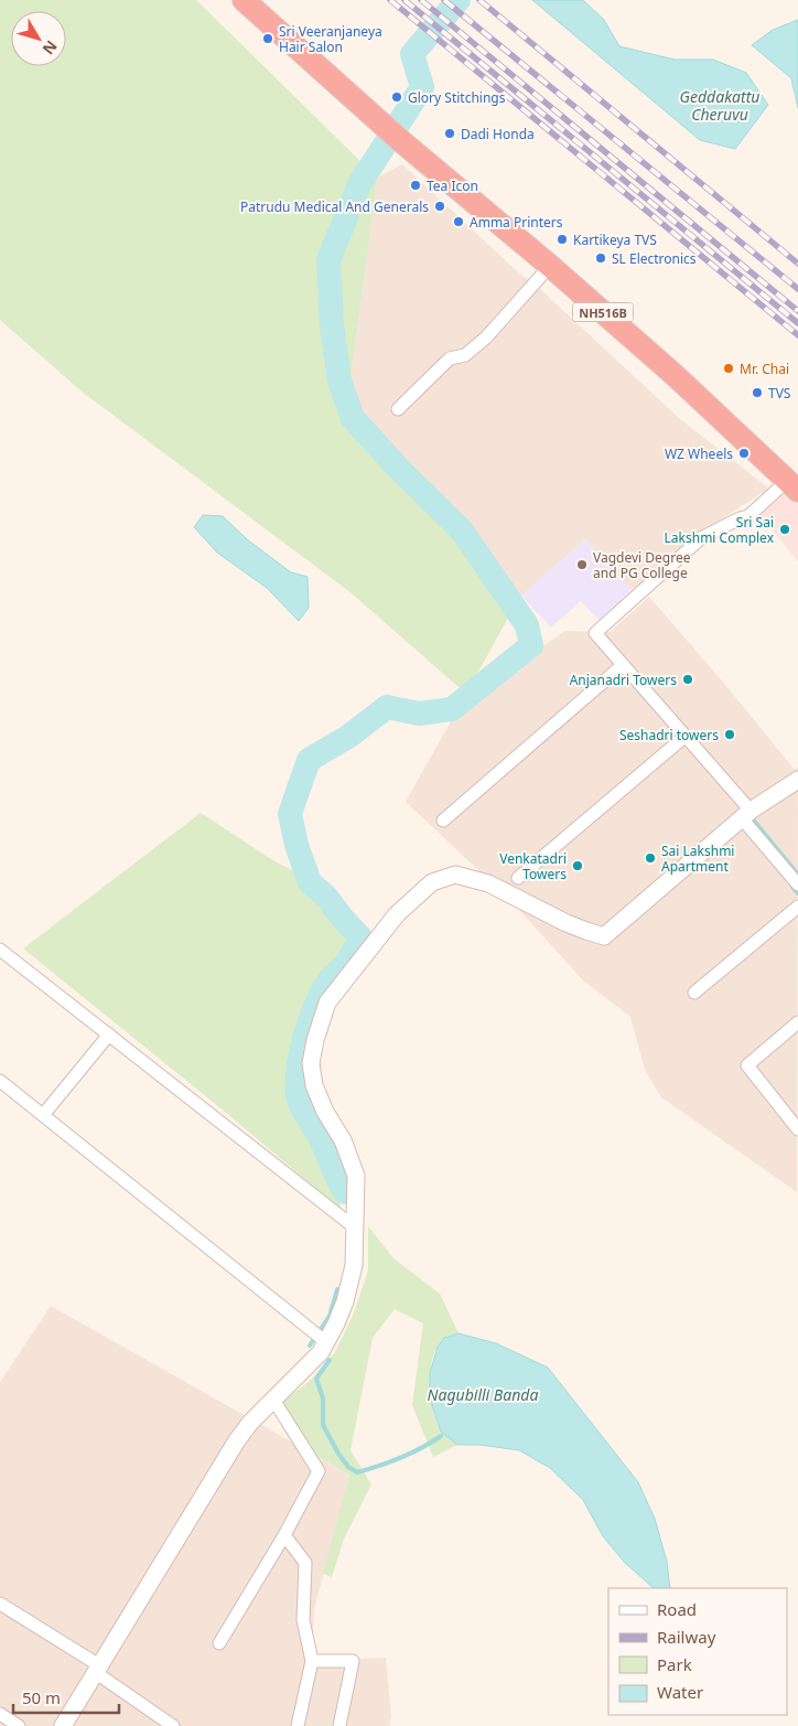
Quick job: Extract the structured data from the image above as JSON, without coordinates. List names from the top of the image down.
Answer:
{
  "streets": {
    "highway": ["NH516B"]
  },
  "water": ["Geddakattu Cheruvu", "Nagubilli Banda"],
  "places": [
    "Sri Veeranjaneya Hair Salon",
    "Glory Stitchings",
    "Dadi Honda",
    "Tea Icon",
    "Patrudu Medical And Generals",
    "Amma Printers",
    "Kartikeya TVS",
    "SL Electronics",
    "Mr. Chai",
    "TVS",
    "WZ Wheels",
    "Sri Sai Lakshmi Complex",
    "Vagdevi Degree and PG College",
    "Anjanadri Towers",
    "Seshadri towers",
    "Sai Lakshmi Apartment",
    "Venkatadri Towers"
  ],
  "legend": [
    "Road",
    "Railway",
    "Park",
    "Water"
  ],
  "scale_bar": "50 m",
  "north": "bottom right"
}
